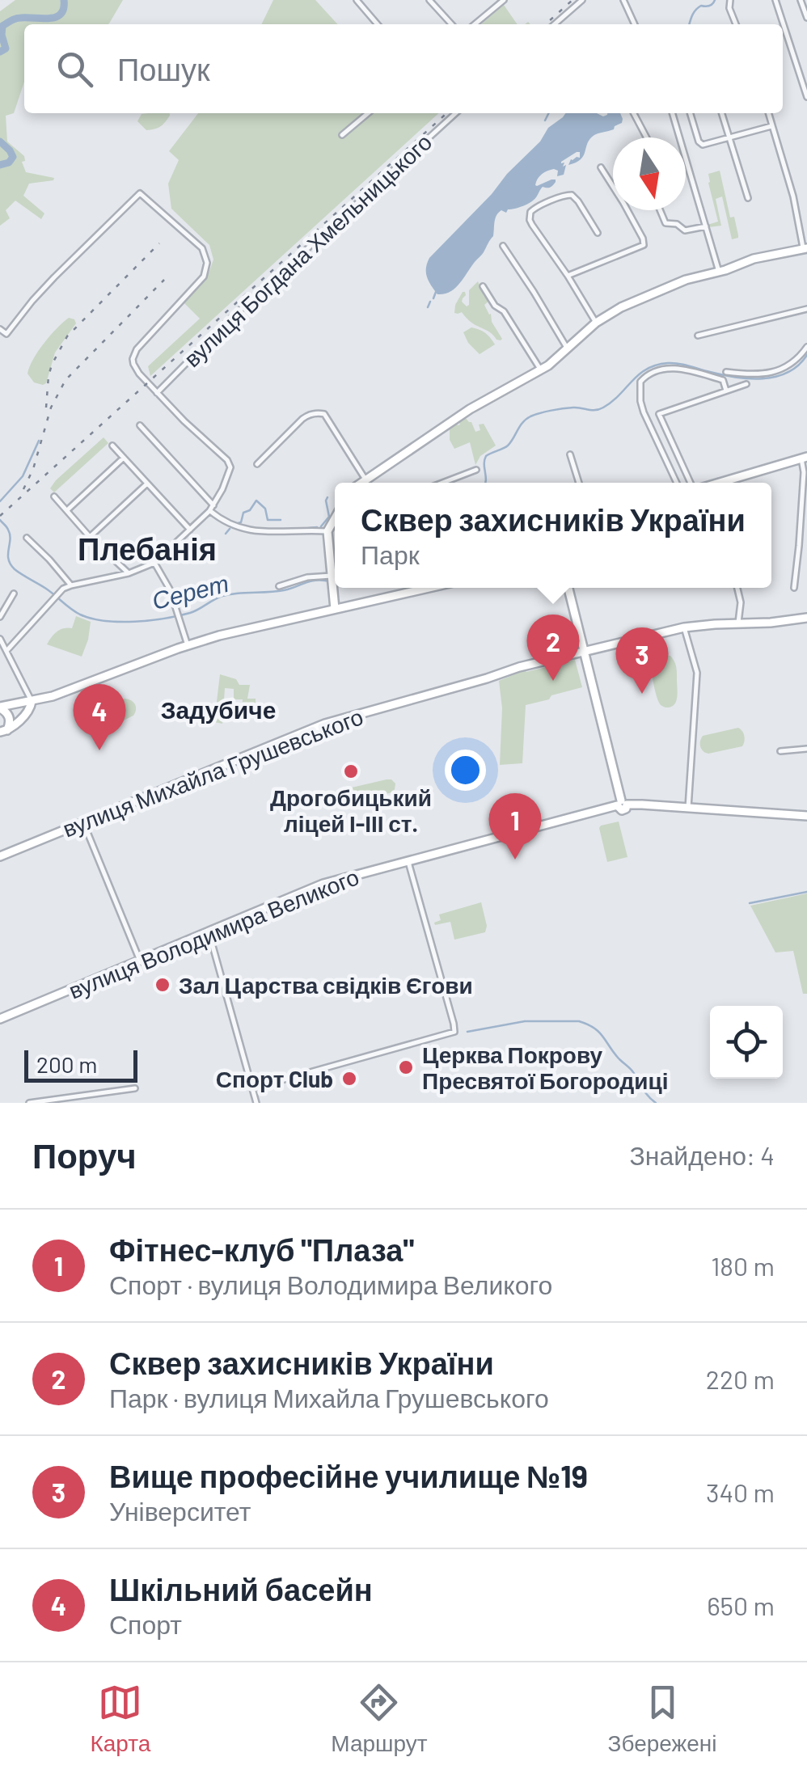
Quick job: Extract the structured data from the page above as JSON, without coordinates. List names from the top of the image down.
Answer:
{
  "streets": {
    "street": ["вулиця Богдана Хмельницького", "вулиця Михайла Грушевського", "вулиця Володимира Великого"]
  },
  "districts": ["Плебанія", "Задубиче"],
  "water": ["Серет"],
  "places": [
    "Дрогобицький ліцей І-ІІІ ст.",
    "Зал Царства свідків Єгови",
    "Церква Покрову Пресвятої Богородиці",
    "Спорт Club"
  ],
  "scale_bar": "200 m",
  "north": "bottom",
  "page": {
    "search": "Пошук",
    "popup": ["Сквер захисників України", "Парк"],
    "pins": [
      "2",
      "3",
      "4",
      "1"
    ],
    "scale": "200 m",
    "heading": ["Поруч", "Знайдено: 4"],
    "list": [
      {
        "mark": "1",
        "name": "Фітнес-клуб \"Плаза\"",
        "note": "Спорт · вулиця Володимира Великого",
        "value": "180 m"
      },
      {
        "mark": "2",
        "name": "Сквер захисників України",
        "note": "Парк · вулиця Михайла Грушевського",
        "value": "220 m"
      },
      {
        "mark": "3",
        "name": "Вище професійне училище №19",
        "note": "Університет",
        "value": "340 m"
      },
      {
        "mark": "4",
        "name": "Шкільний басейн",
        "note": "Спорт",
        "value": "650 m"
      }
    ],
    "nav": ["Карта", "Маршрут", "Збережені"]
  }
}
